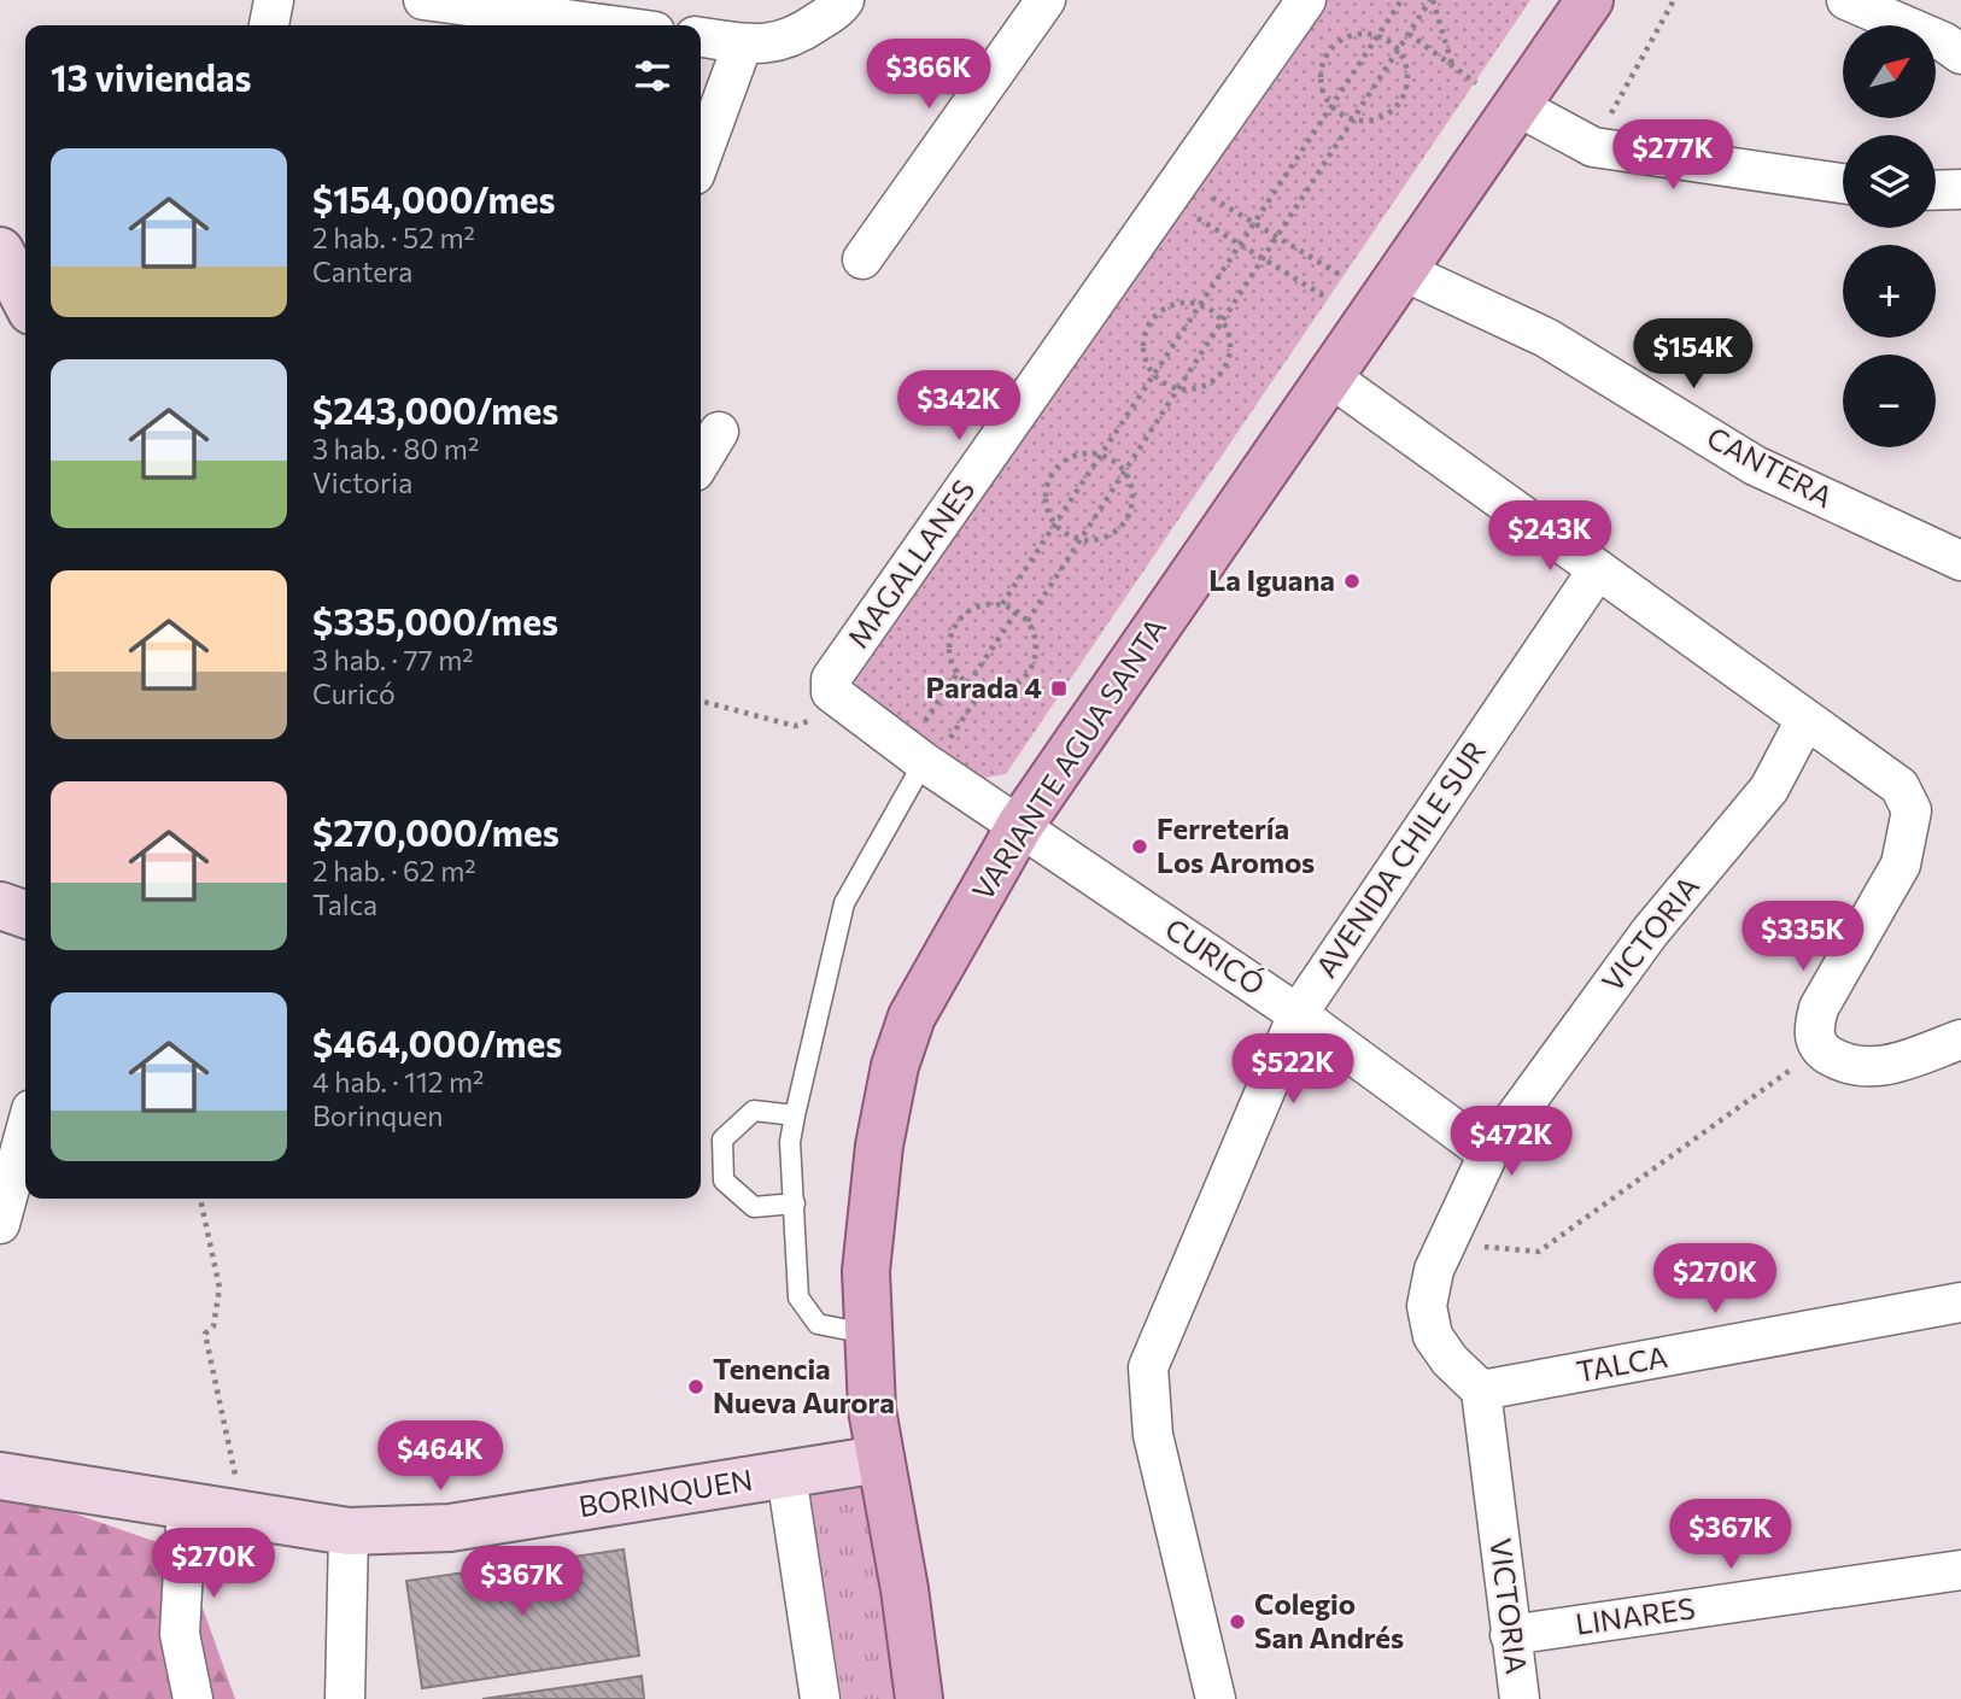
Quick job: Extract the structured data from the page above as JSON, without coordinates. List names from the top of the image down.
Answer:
{
  "streets": {
    "main road": ["VARIANTE AGUA SANTA"],
    "street": [
      "CANTERA",
      "MAGALLANES",
      "AVENIDA CHILE SUR",
      "VICTORIA",
      "CURICÓ",
      "TALCA",
      "BORINQUEN",
      "LINARES"
    ]
  },
  "crossings": [
    ["CANTERA", "VARIANTE AGUA SANTA"],
    ["VARIANTE AGUA SANTA", "CURICÓ"],
    ["VARIANTE AGUA SANTA", "BORINQUEN"],
    ["AVENIDA CHILE SUR", "CURICÓ"],
    ["VICTORIA", "CURICÓ"],
    ["VICTORIA", "TALCA"],
    ["VICTORIA", "LINARES"]
  ],
  "places": {
    "other": [
      "La Iguana",
      "Ferretería Los Aromos",
      "Tenencia Nueva Aurora",
      "Colegio San Andrés"
    ],
    "transit": ["Parada 4"]
  },
  "north": "top right",
  "page": {
    "map_buttons": ["+", "−"],
    "heading": "13 viviendas",
    "price": [
      "$366K",
      "$277K",
      "$154K",
      "$342K",
      "$243K",
      "$335K",
      "$522K",
      "$472K",
      "$270K",
      "$464K",
      "$367K",
      "$270K",
      "$367K"
    ],
    "list": [
      {
        "name": "$154,000/mes",
        "note": "2 hab. · 52 m² · Cantera"
      },
      {
        "name": "$243,000/mes",
        "note": "3 hab. · 80 m² · Victoria"
      },
      {
        "name": "$335,000/mes",
        "note": "3 hab. · 77 m² · Curicó"
      },
      {
        "name": "$270,000/mes",
        "note": "2 hab. · 62 m² · Talca"
      },
      {
        "name": "$464,000/mes",
        "note": "4 hab. · 112 m² · Borinquen"
      }
    ]
  }
}
